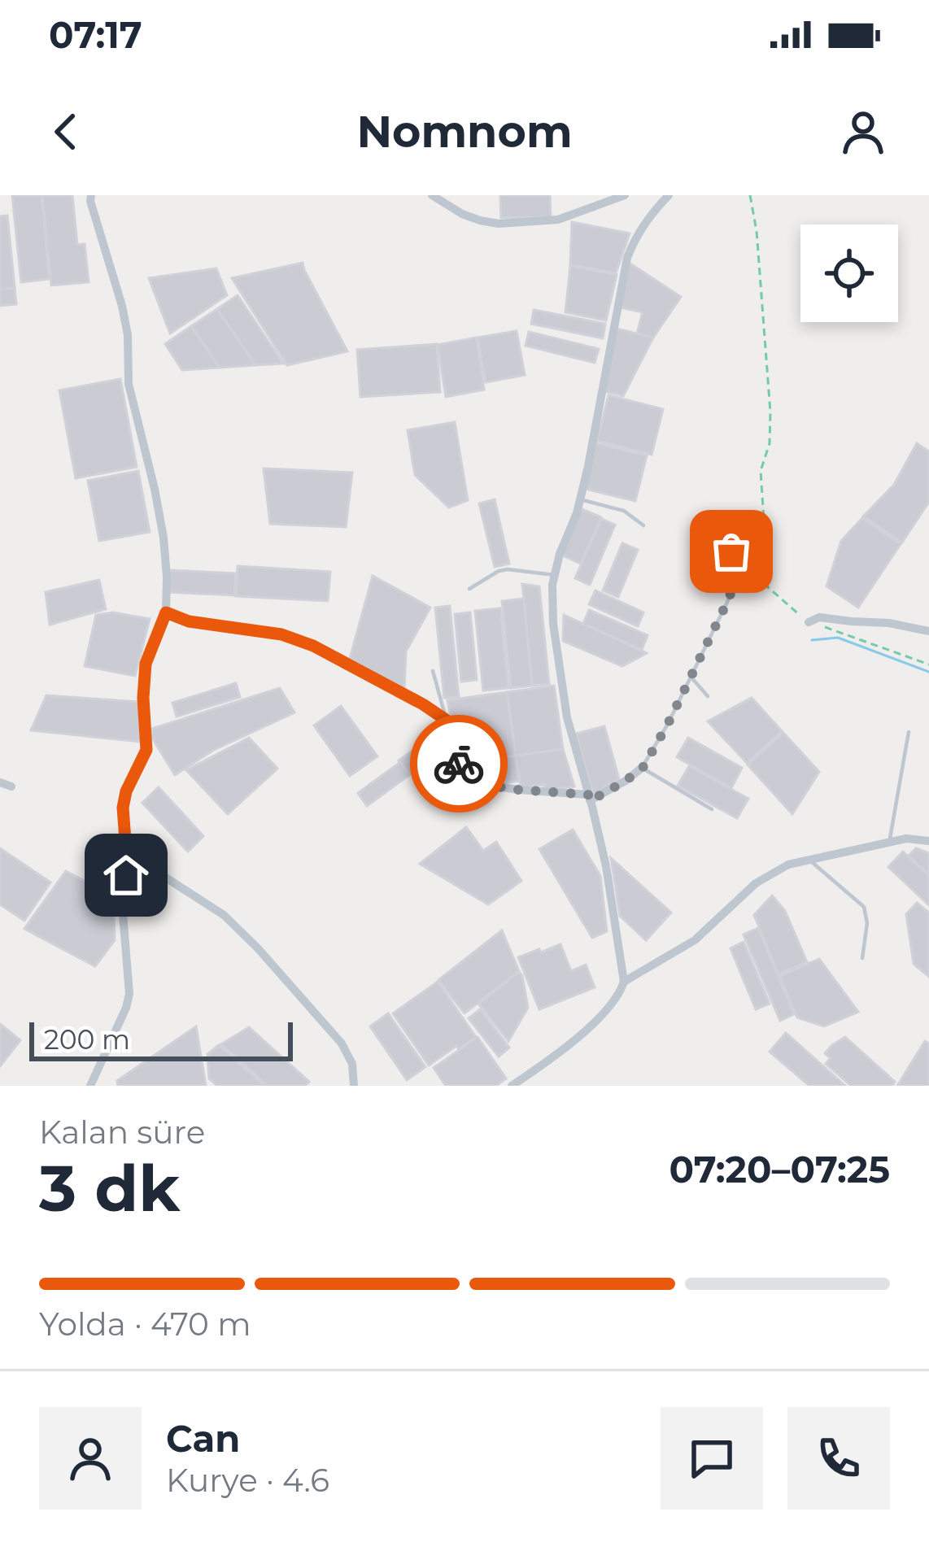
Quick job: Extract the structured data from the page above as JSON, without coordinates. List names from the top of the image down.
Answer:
{
  "scale_bar": "200 m",
  "page": {
    "status": "07:17",
    "header": "Nomnom",
    "scale": "200 m",
    "heading": ["3 dk", "Kalan süre", "07:20–07:25"],
    "panel": ["Can", "Kurye · 4.6"],
    "bar": "Yolda · 470 m"
  }
}
